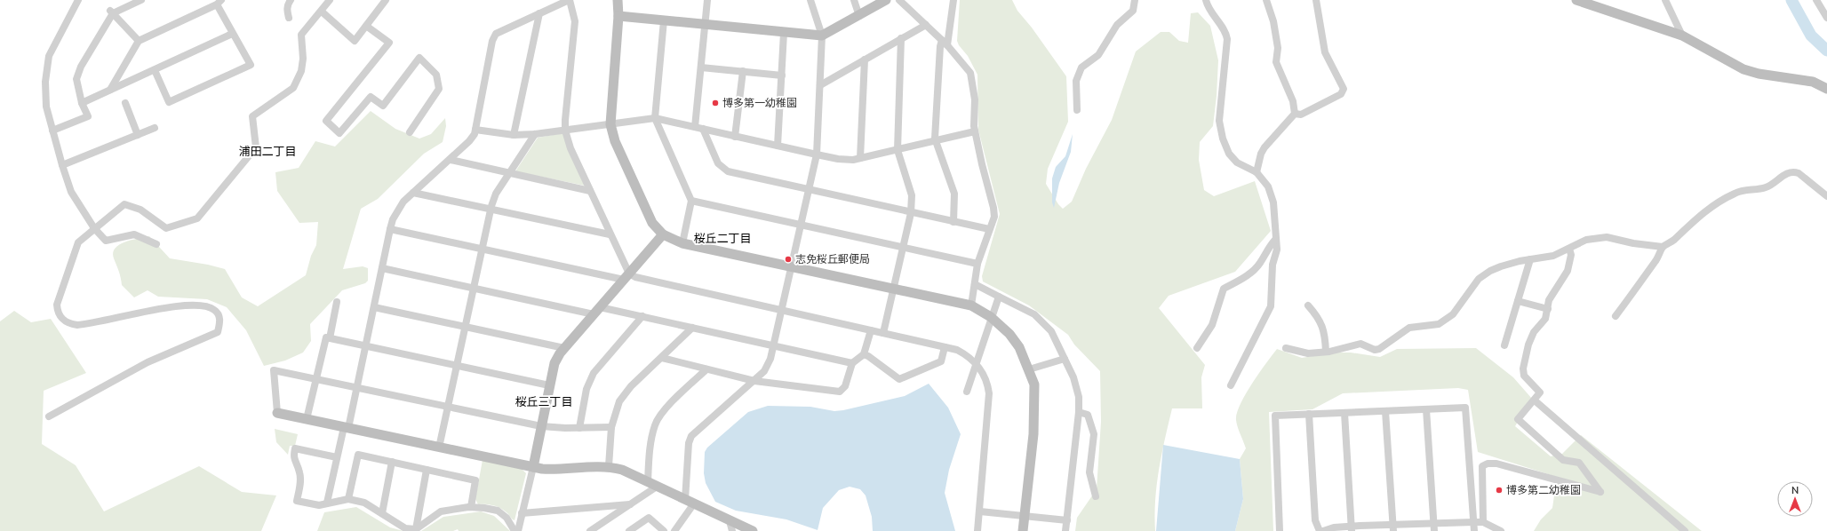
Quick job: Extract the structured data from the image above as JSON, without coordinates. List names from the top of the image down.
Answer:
{
  "districts": ["浦田二丁目", "桜丘二丁目", "桜丘三丁目"],
  "places": ["博多第一幼稚園", "志免桜丘郵便局", "博多第二幼稚園"],
  "north": "top"
}
